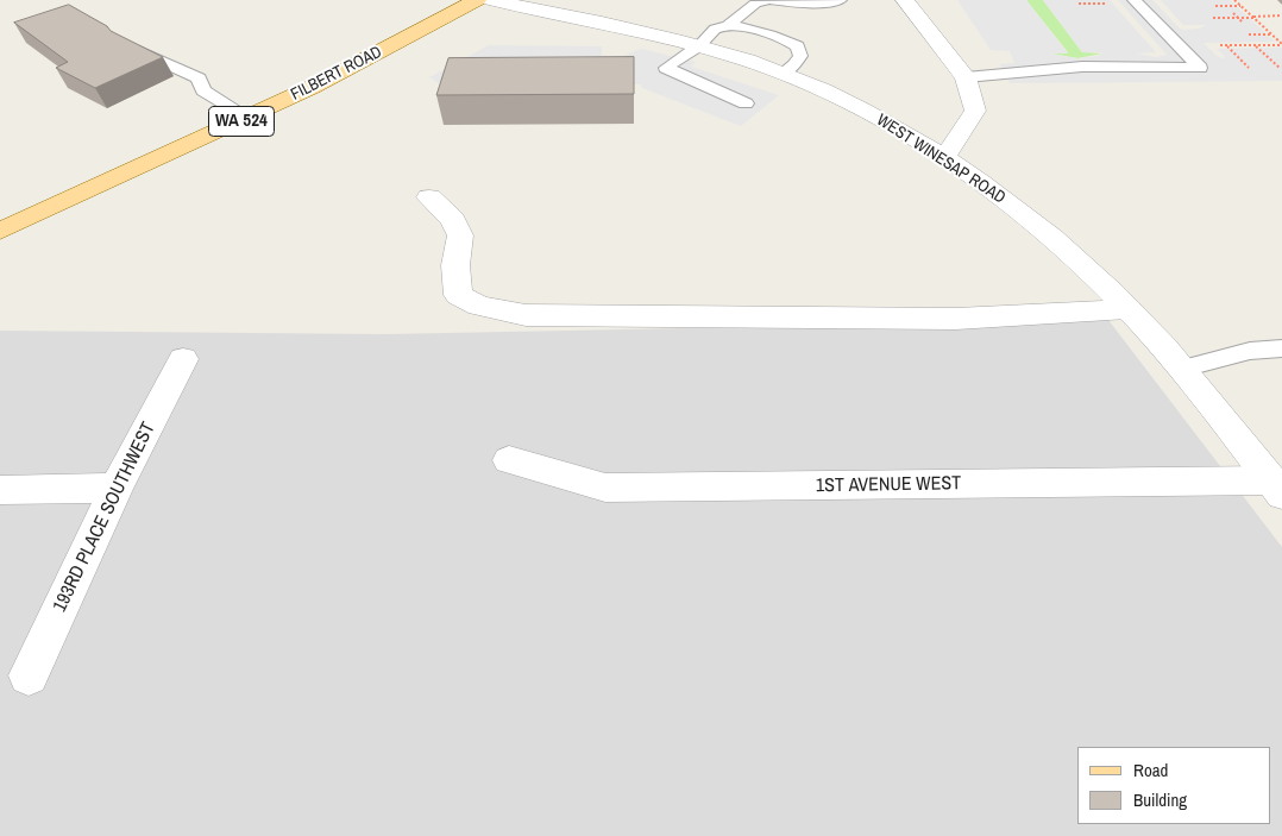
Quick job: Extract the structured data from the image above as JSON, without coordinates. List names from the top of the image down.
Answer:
{
  "streets": {
    "main road": ["FILBERT ROAD", "WA 524"],
    "street": ["WEST WINESAP ROAD", "1ST AVENUE WEST", "193RD PLACE SOUTHWEST"]
  },
  "crossings": [
    ["WEST WINESAP ROAD", "1ST AVENUE WEST"]
  ],
  "legend": ["Road", "Building"]
}
